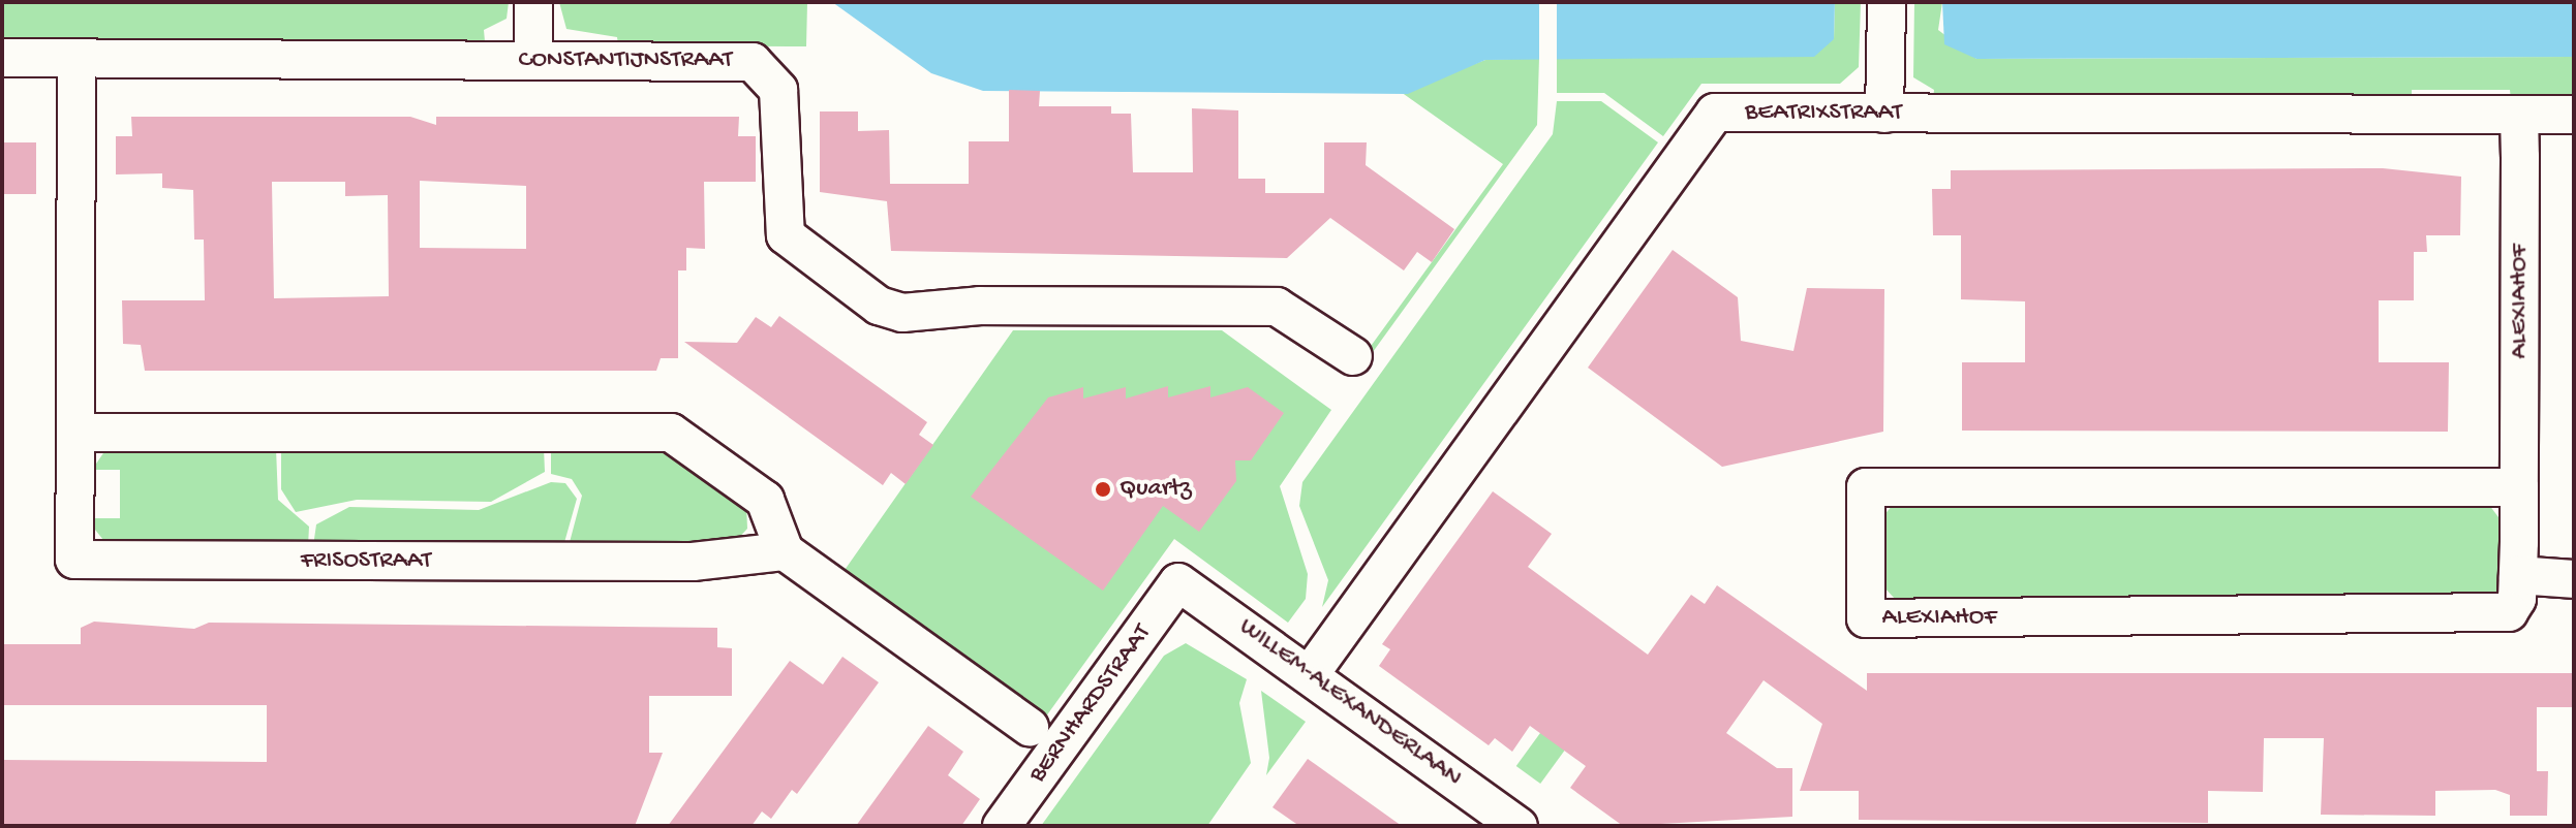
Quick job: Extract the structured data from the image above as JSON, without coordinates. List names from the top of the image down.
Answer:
{
  "streets": {
    "street": [
      "CONSTANTIJNSTRAAT",
      "BEATRIXSTRAAT",
      "ALEXIAHOF",
      "FRISOSTRAAT",
      "WILLEM-ALEXANDERLAAN",
      "BERNHARDSTRAAT"
    ]
  },
  "crossings": [
    ["CONSTANTIJNSTRAAT", "FRISOSTRAAT"],
    ["BEATRIXSTRAAT", "ALEXIAHOF"],
    ["BEATRIXSTRAAT", "WILLEM-ALEXANDERLAAN"],
    ["WILLEM-ALEXANDERLAAN", "BERNHARDSTRAAT"]
  ],
  "places": ["Quartz"]
}
